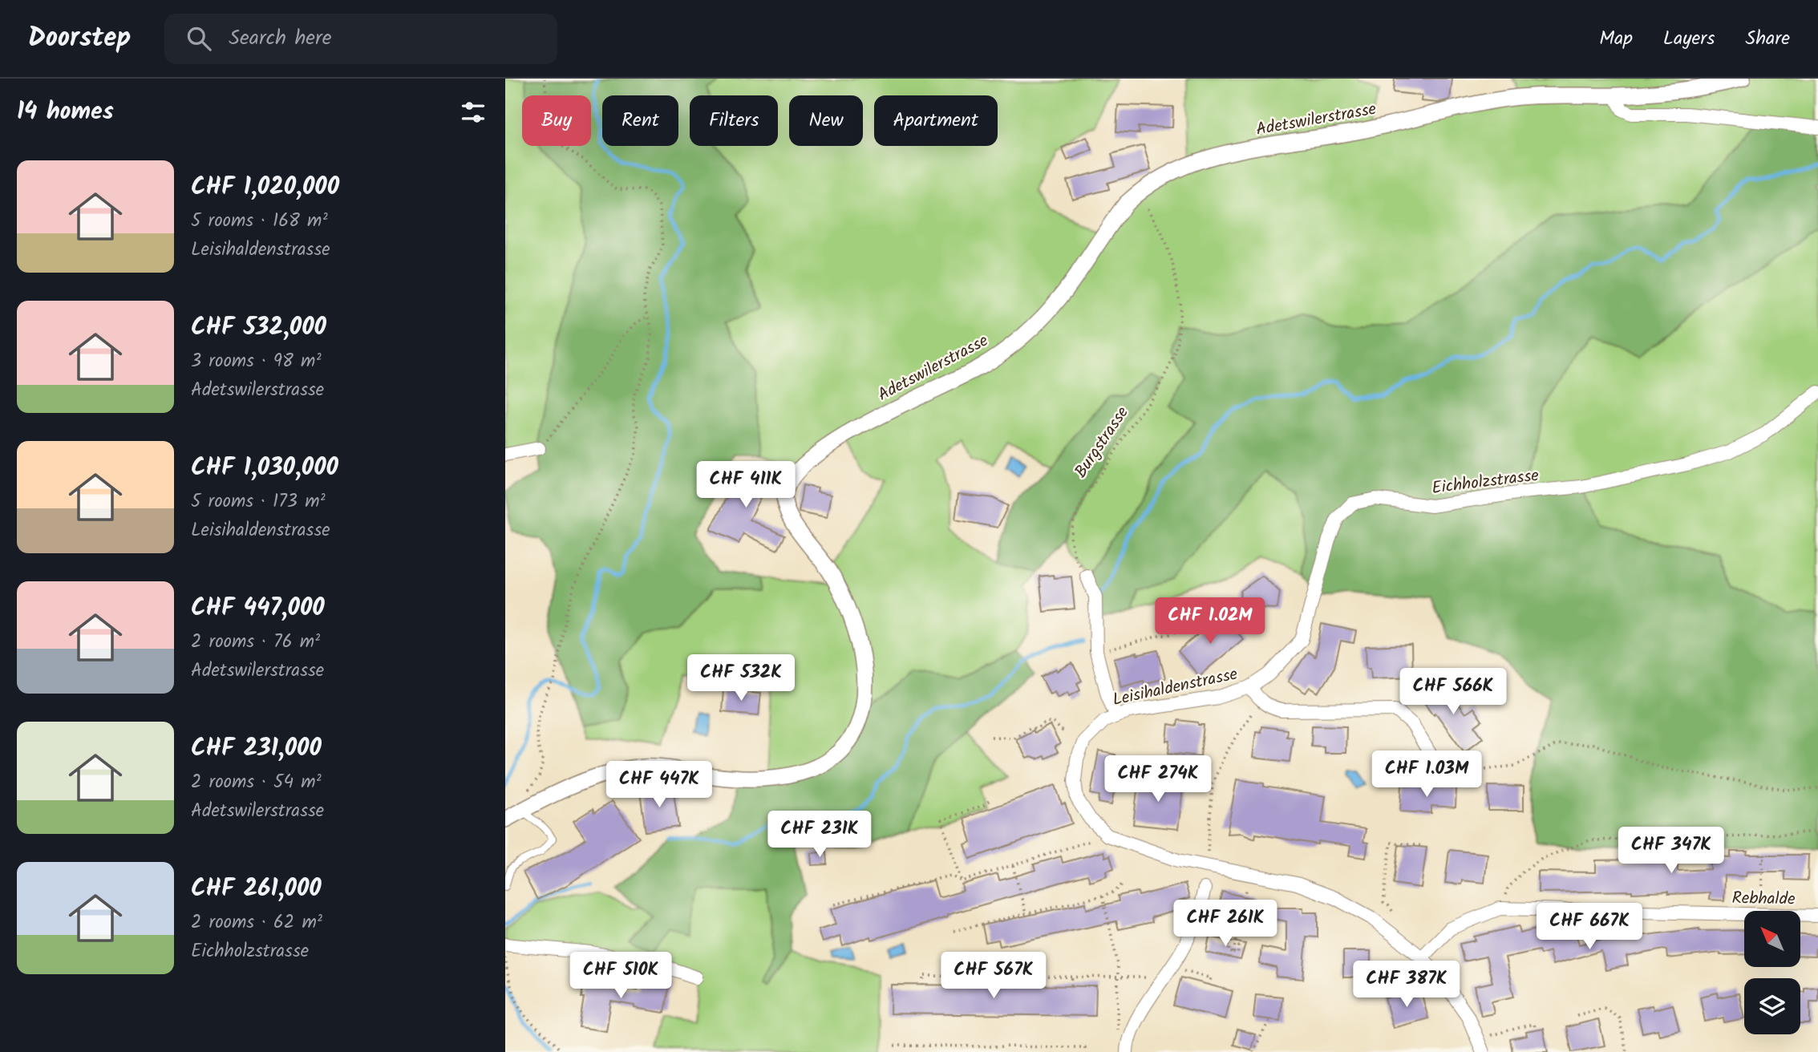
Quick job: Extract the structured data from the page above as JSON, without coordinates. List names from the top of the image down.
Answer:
{
  "streets": {
    "street": [
      "Adetswilerstrasse",
      "Eichholzstrasse",
      "Leisihaldenstrasse",
      "Rebhalde"
    ],
    "path": ["Burgstrasse"]
  },
  "crossings": [
    ["Adetswilerstrasse", "Burgstrasse"],
    ["Eichholzstrasse", "Leisihaldenstrasse"],
    ["Leisihaldenstrasse", "Rebhalde"]
  ],
  "north": "top left",
  "page": {
    "header": "Doorstep",
    "search": "Search here",
    "nav": ["Map", "Layers", "Share"],
    "heading": "14 homes",
    "chip": [
      "Buy",
      "Rent",
      "Filters",
      "New",
      "Apartment"
    ],
    "list": [
      {
        "name": "CHF 1,020,000",
        "note": "5 rooms · 168 m² · Leisihaldenstrasse"
      },
      {
        "name": "CHF 532,000",
        "note": "3 rooms · 98 m² · Adetswilerstrasse"
      },
      {
        "name": "CHF 1,030,000",
        "note": "5 rooms · 173 m² · Leisihaldenstrasse"
      },
      {
        "name": "CHF 447,000",
        "note": "2 rooms · 76 m² · Adetswilerstrasse"
      },
      {
        "name": "CHF 231,000",
        "note": "2 rooms · 54 m² · Adetswilerstrasse"
      },
      {
        "name": "CHF 261,000",
        "note": "2 rooms · 62 m² · Eichholzstrasse"
      }
    ],
    "price": [
      "CHF 411K",
      "CHF 1.02M",
      "CHF 532K",
      "CHF 566K",
      "CHF 1.03M",
      "CHF 274K",
      "CHF 447K",
      "CHF 231K",
      "CHF 347K",
      "CHF 261K",
      "CHF 667K",
      "CHF 510K",
      "CHF 567K",
      "CHF 387K"
    ]
  }
}
